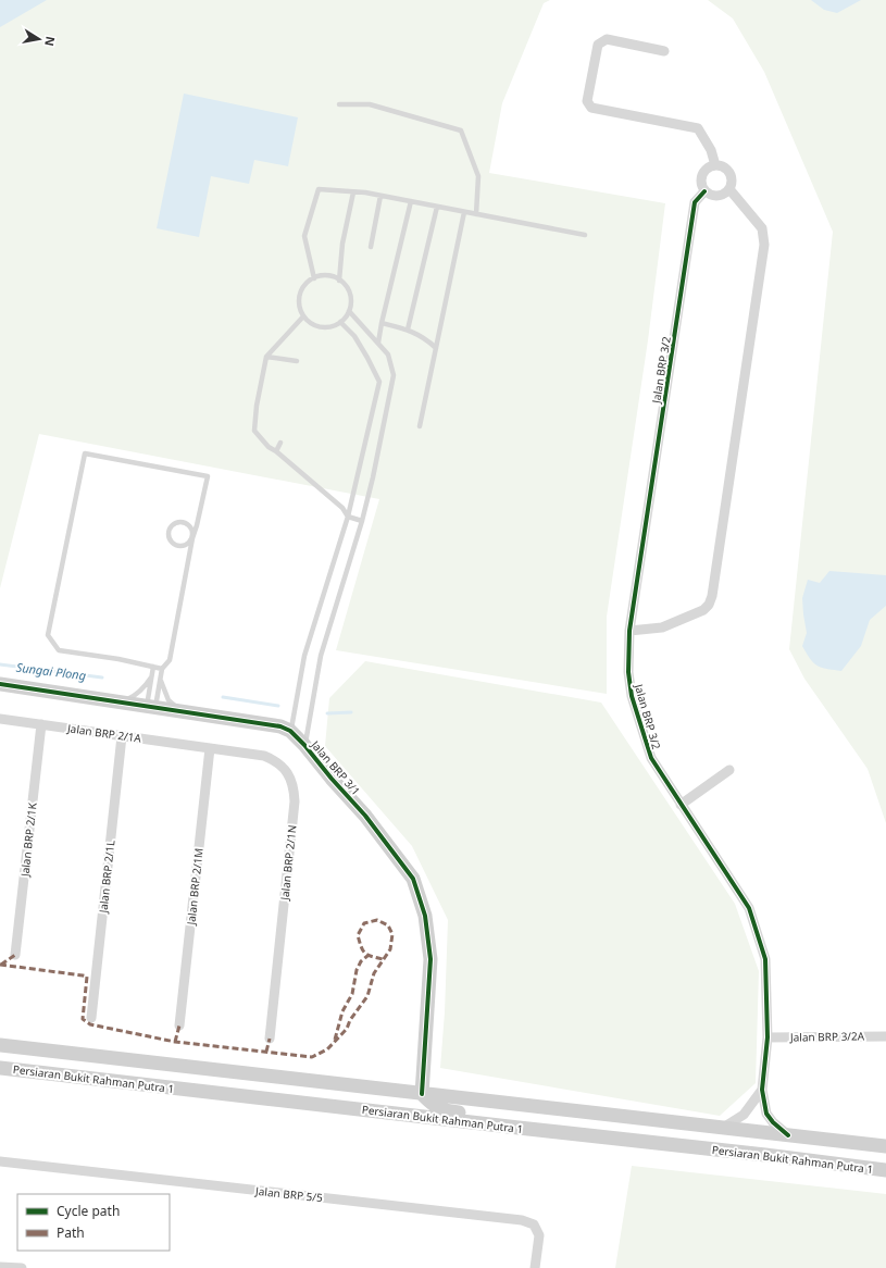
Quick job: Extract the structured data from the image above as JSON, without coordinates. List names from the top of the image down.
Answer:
{
  "streets": {
    "main road": ["Jalan BRP 3/1", "Persiaran Bukit Rahman Putra 1"],
    "street": [
      "Jalan BRP 3/2",
      "Jalan BRP 2/1A",
      "Jalan BRP 2/1K",
      "Jalan BRP 2/1N",
      "Jalan BRP 2/1L",
      "Jalan BRP 2/1M",
      "Jalan BRP 3/2A",
      "Jalan BRP 5/5"
    ]
  },
  "crossings": [
    ["Jalan BRP 3/2", "Jalan BRP 3/2A"],
    ["Jalan BRP 3/2", "Persiaran Bukit Rahman Putra 1"],
    ["Jalan BRP 2/1A", "Jalan BRP 2/1K"],
    ["Jalan BRP 2/1A", "Jalan BRP 2/1N"],
    ["Jalan BRP 2/1A", "Jalan BRP 2/1L"],
    ["Jalan BRP 2/1A", "Jalan BRP 2/1M"],
    ["Jalan BRP 3/1", "Persiaran Bukit Rahman Putra 1"],
    ["Jalan BRP 2/1N", "Jalan BRP 2/1M"]
  ],
  "water": ["Sungai Plong"],
  "legend": ["Cycle path", "Path"],
  "north": "right"
}
